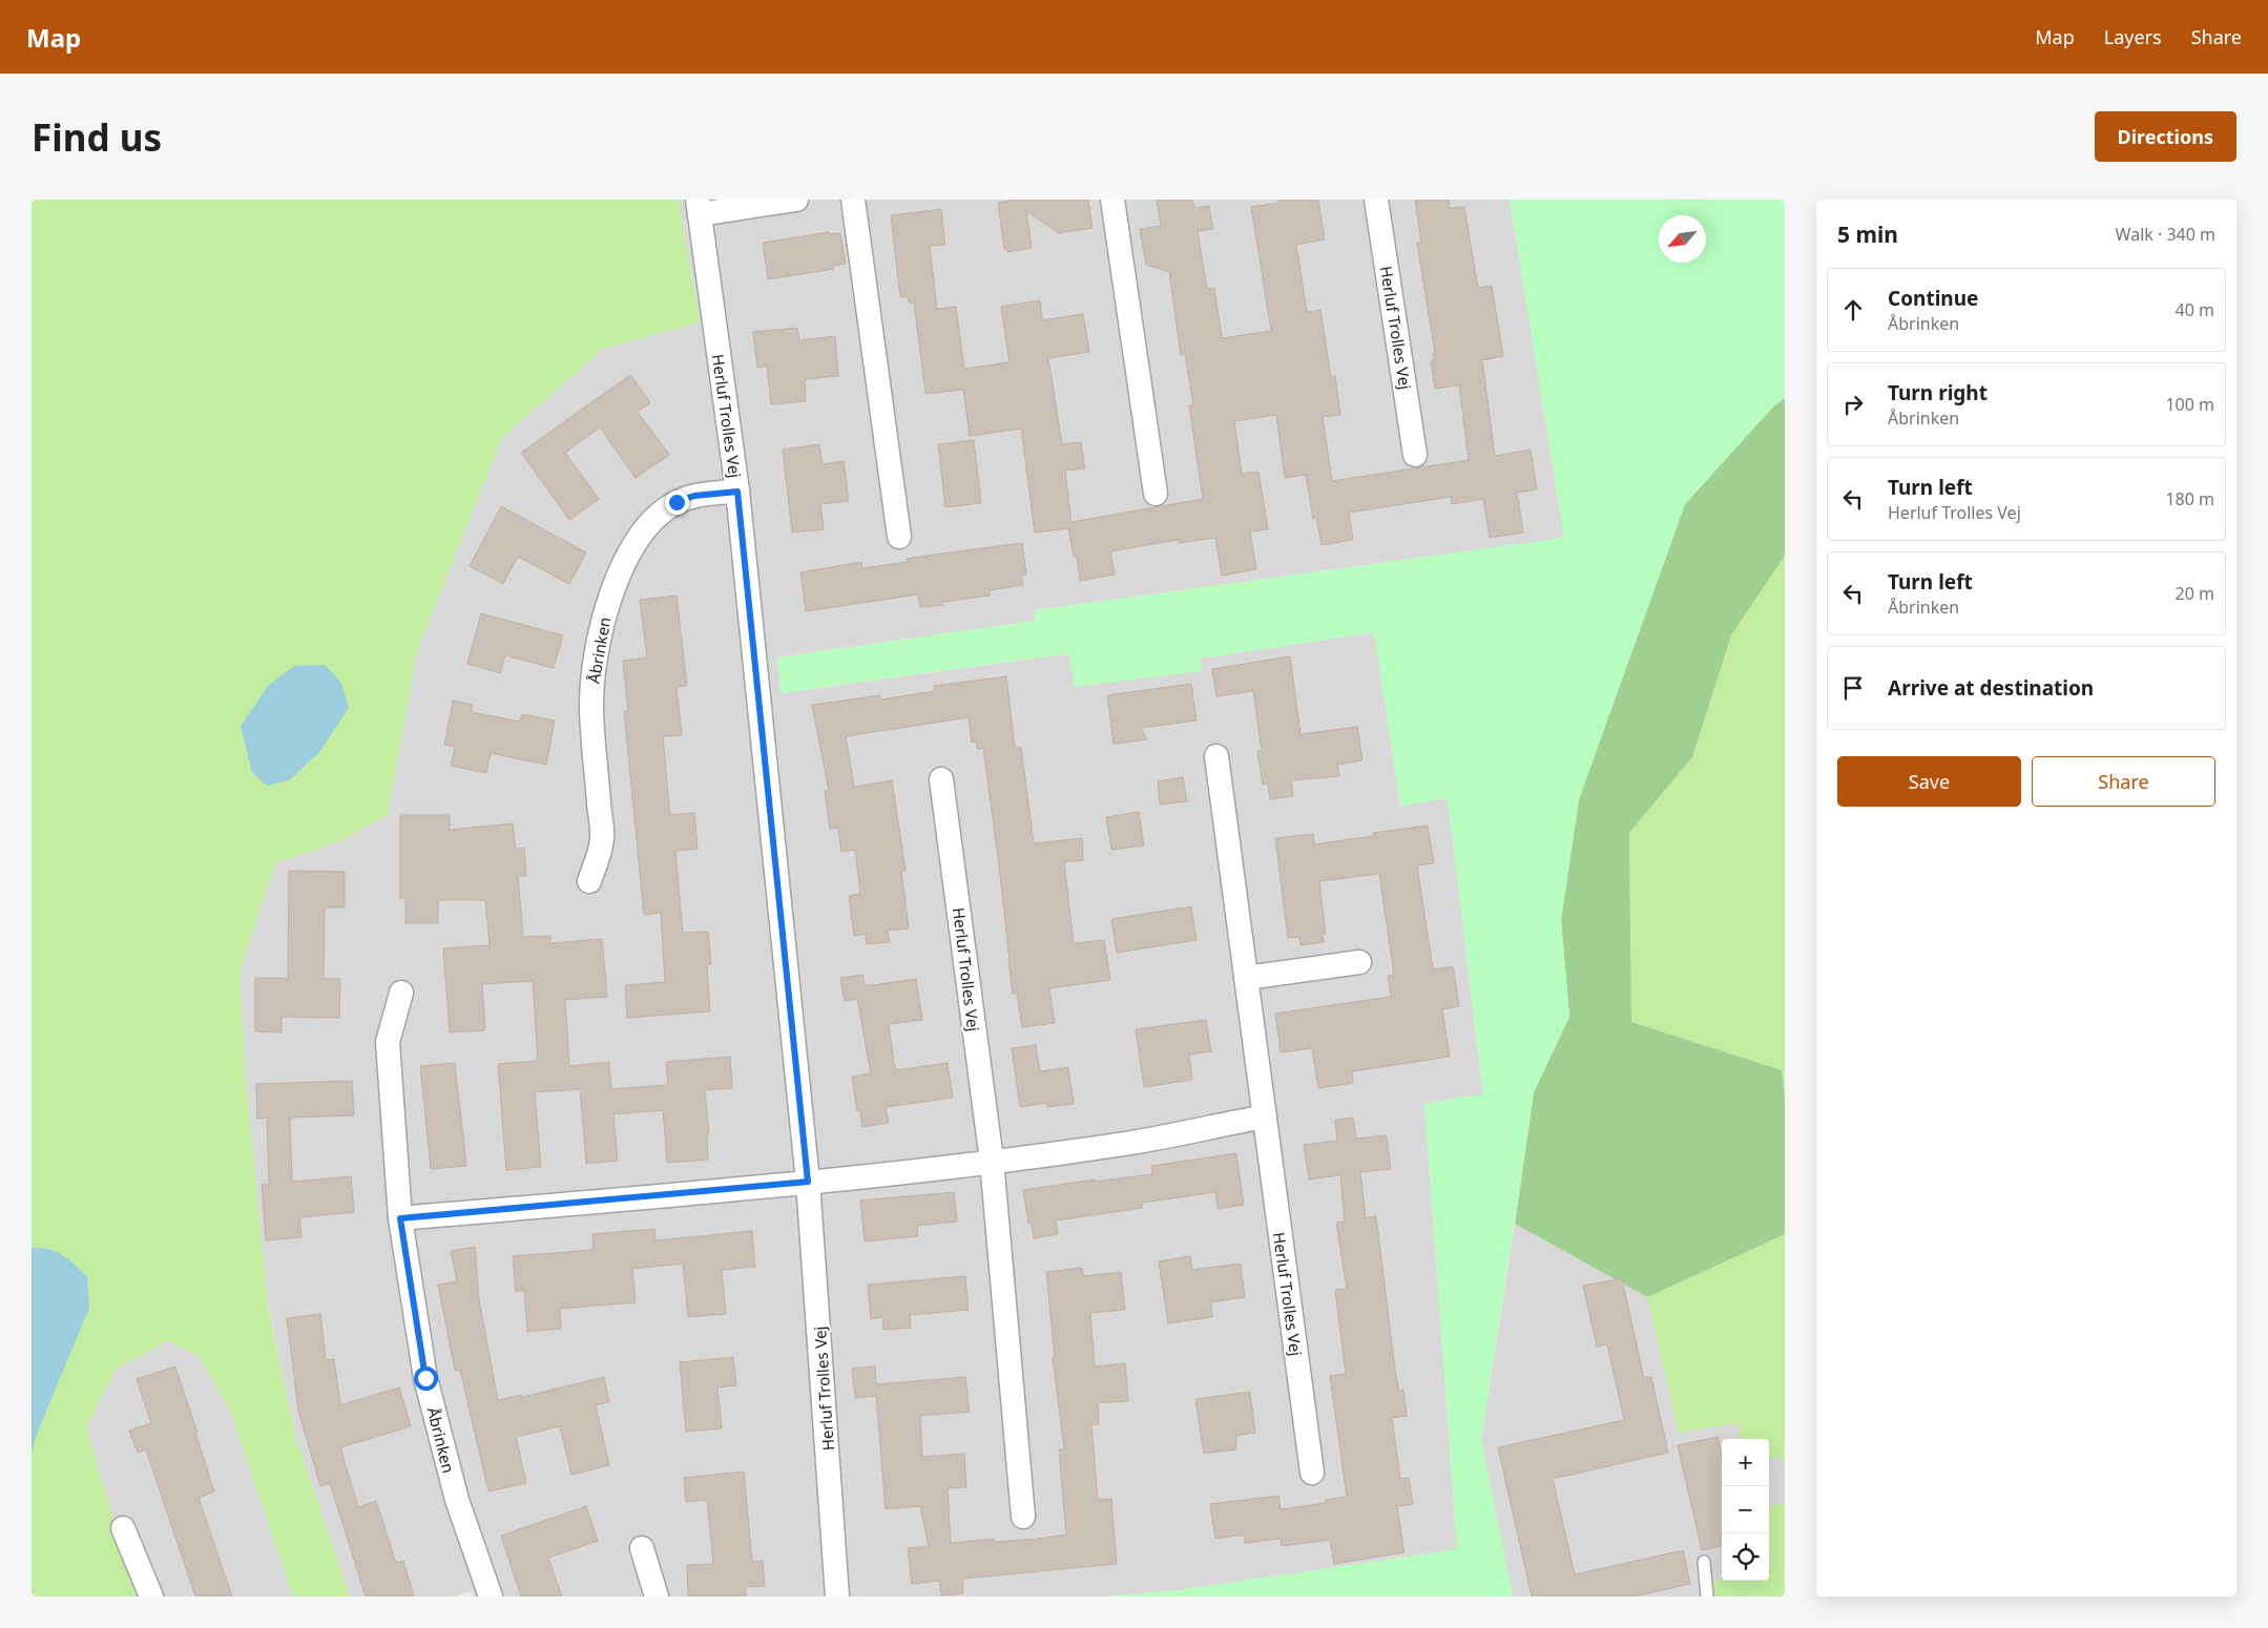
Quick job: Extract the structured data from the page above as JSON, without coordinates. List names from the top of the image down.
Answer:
{
  "streets": {
    "street": ["Herluf Trolles Vej", "Åbrinken"]
  },
  "crossings": [
    ["Herluf Trolles Vej", "Åbrinken"]
  ],
  "north": "bottom left",
  "page": {
    "header": "Map",
    "nav": ["Map", "Layers", "Share"],
    "buttons": [
      "Directions",
      ["Save", "Share"]
    ],
    "title": "Find us",
    "heading": ["5 min", "Walk · 340 m"],
    "list": [
      ["Continue", "Åbrinken", "40 m"],
      ["Turn right", "Åbrinken", "100 m"],
      ["Turn left", "Herluf Trolles Vej", "180 m"],
      ["Turn left", "Åbrinken", "20 m"],
      "Arrive at destination"
    ],
    "map_buttons": ["+", "−"]
  }
}
